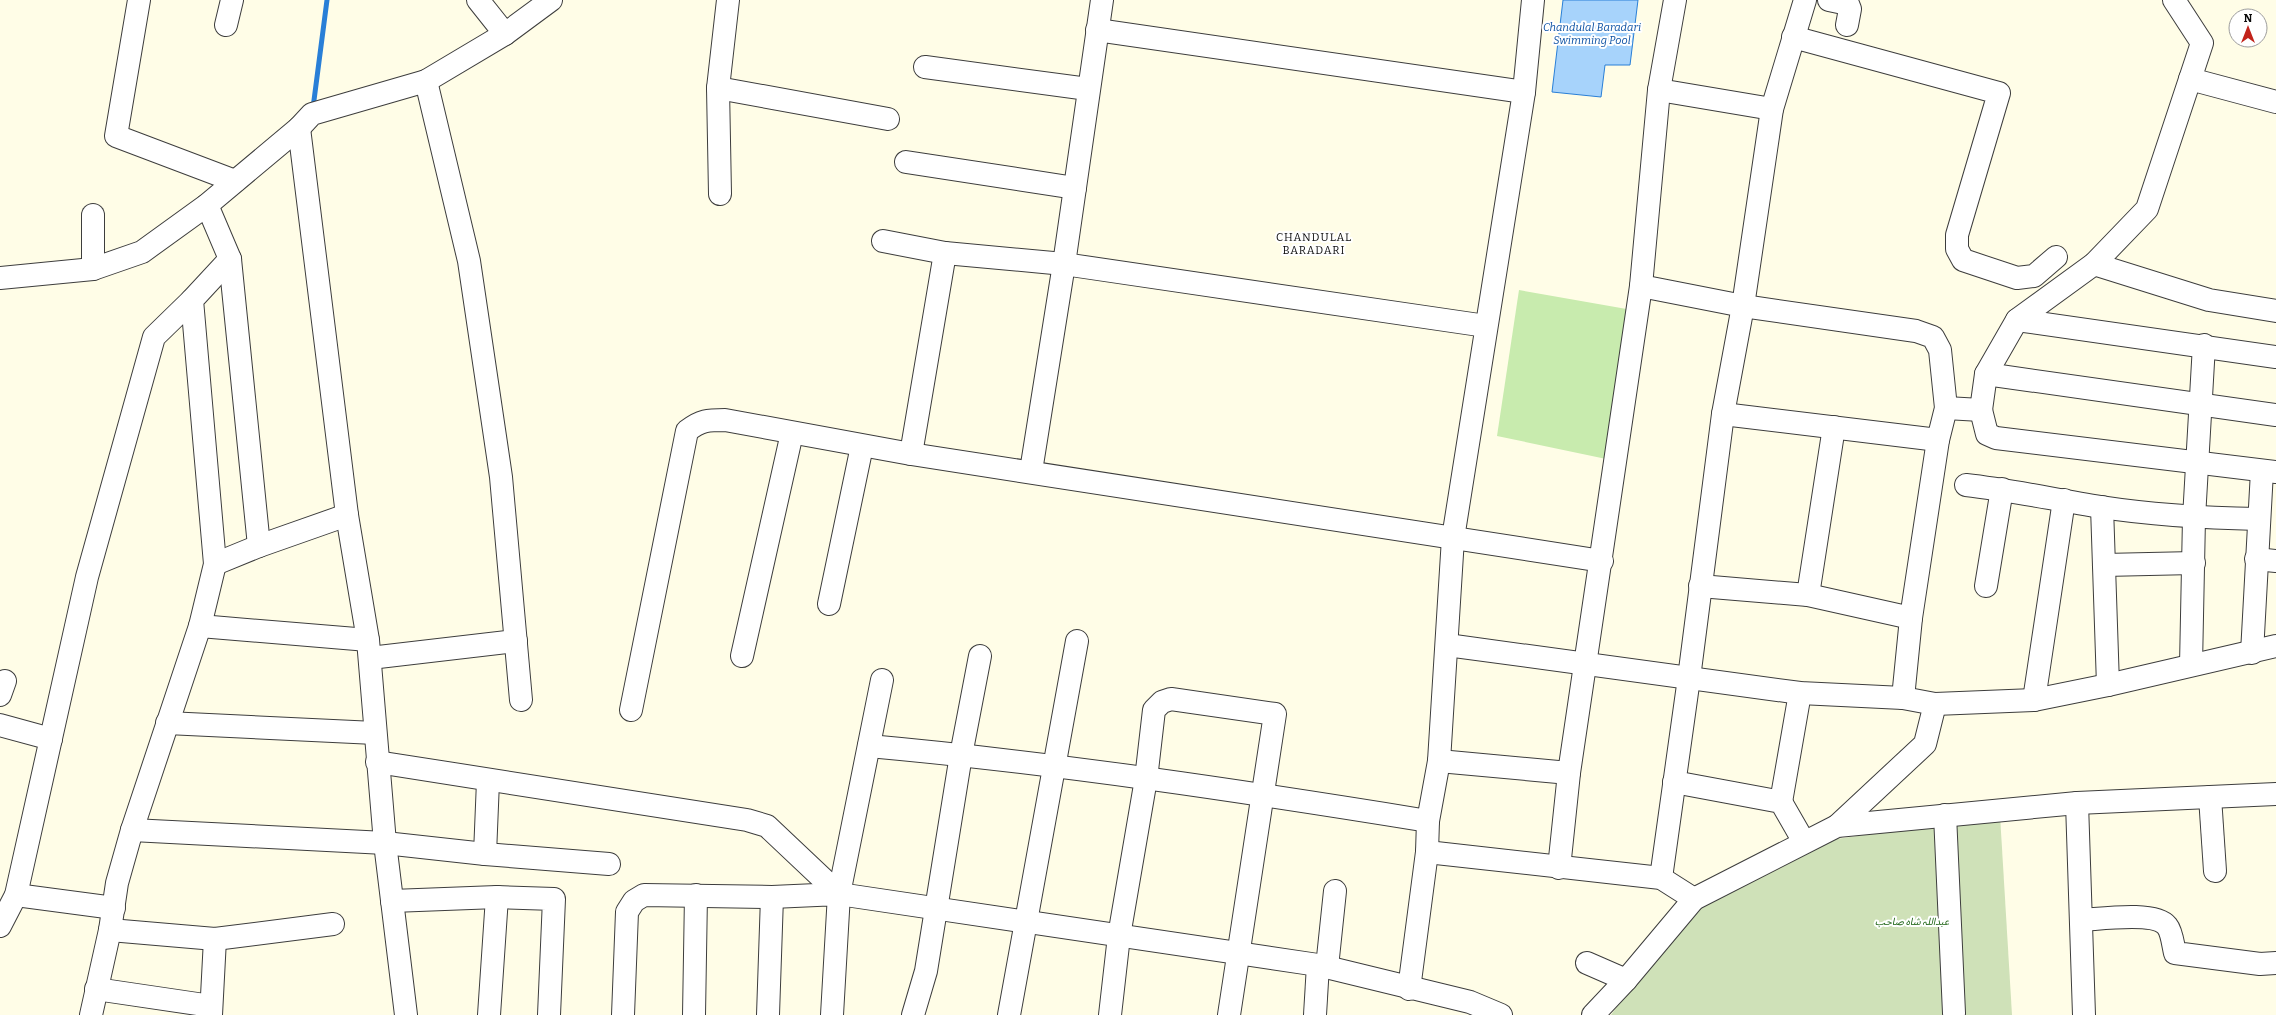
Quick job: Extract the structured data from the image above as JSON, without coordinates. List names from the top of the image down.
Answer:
{
  "districts": ["CHANDULAL BARADARI"],
  "water": ["Chandulal Baradari Swimming Pool"],
  "parks": ["عبداللہ شاہ صاحب"],
  "north": "top"
}
